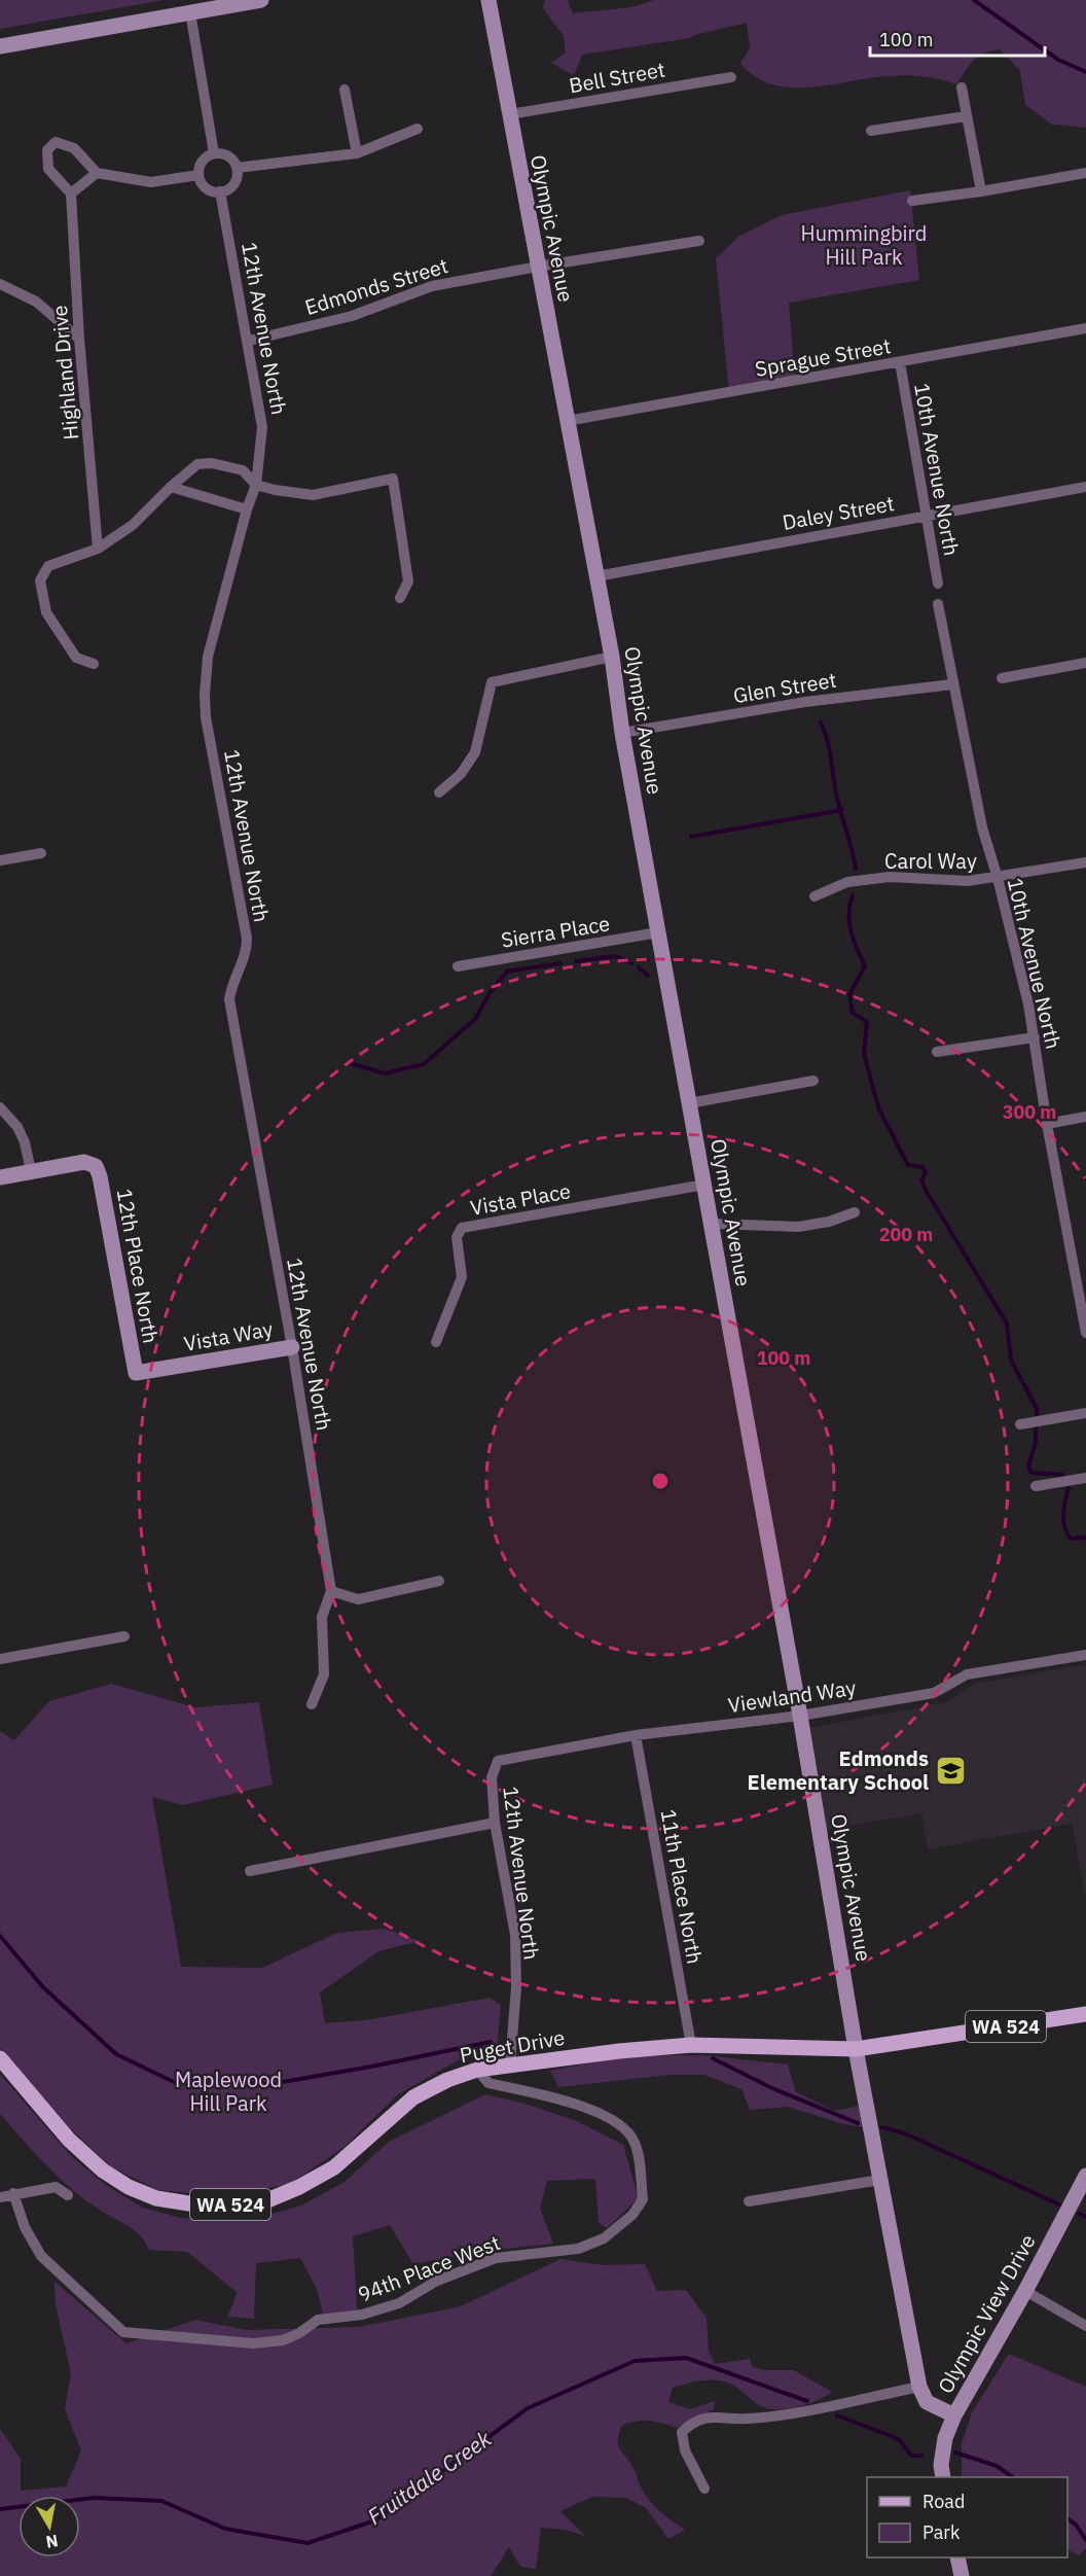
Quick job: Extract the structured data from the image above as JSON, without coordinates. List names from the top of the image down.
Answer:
{
  "streets": {
    "main road": ["WA 524", "Puget Drive"],
    "street": [
      "Bell Street",
      "Olympic Avenue",
      "Edmonds Street",
      "12th Avenue North",
      "Sprague Street",
      "Highland Drive",
      "10th Avenue North",
      "Daley Street",
      "Glen Street",
      "Carol Way",
      "Sierra Place",
      "Vista Place",
      "12th Place North",
      "Vista Way",
      "Viewland Way",
      "11th Place North",
      "94th Place West",
      "Olympic View Drive"
    ]
  },
  "crossings": [
    ["Bell Street", "Olympic Avenue"],
    ["Olympic Avenue", "Edmonds Street"],
    ["Olympic Avenue", "Sprague Street"],
    ["Olympic Avenue", "Daley Street"],
    ["Olympic Avenue", "Glen Street"],
    ["Olympic Avenue", "Sierra Place"],
    ["Olympic Avenue", "Vista Place"],
    ["Olympic Avenue", "Viewland Way"],
    ["Olympic Avenue", "Puget Drive"],
    ["Edmonds Street", "12th Avenue North"],
    ["12th Avenue North", "Vista Way"],
    ["12th Avenue North", "Viewland Way"],
    ["12th Avenue North", "Puget Drive"],
    ["Sprague Street", "10th Avenue North"],
    ["10th Avenue North", "Daley Street"],
    ["10th Avenue North", "Glen Street"],
    ["10th Avenue North", "Carol Way"],
    ["12th Place North", "Vista Way"],
    ["Viewland Way", "11th Place North"],
    ["11th Place North", "Puget Drive"],
    ["Puget Drive", "94th Place West"]
  ],
  "water": ["Fruitdale Creek"],
  "parks": ["Hummingbird Hill Park", "Maplewood Hill Park"],
  "places": {
    "school or university": ["Edmonds Elementary School"]
  },
  "legend": ["Road", "Park"],
  "scale_bar": "100 m",
  "north": "bottom",
  "rings": ["300 m", "200 m", "100 m"]
}
